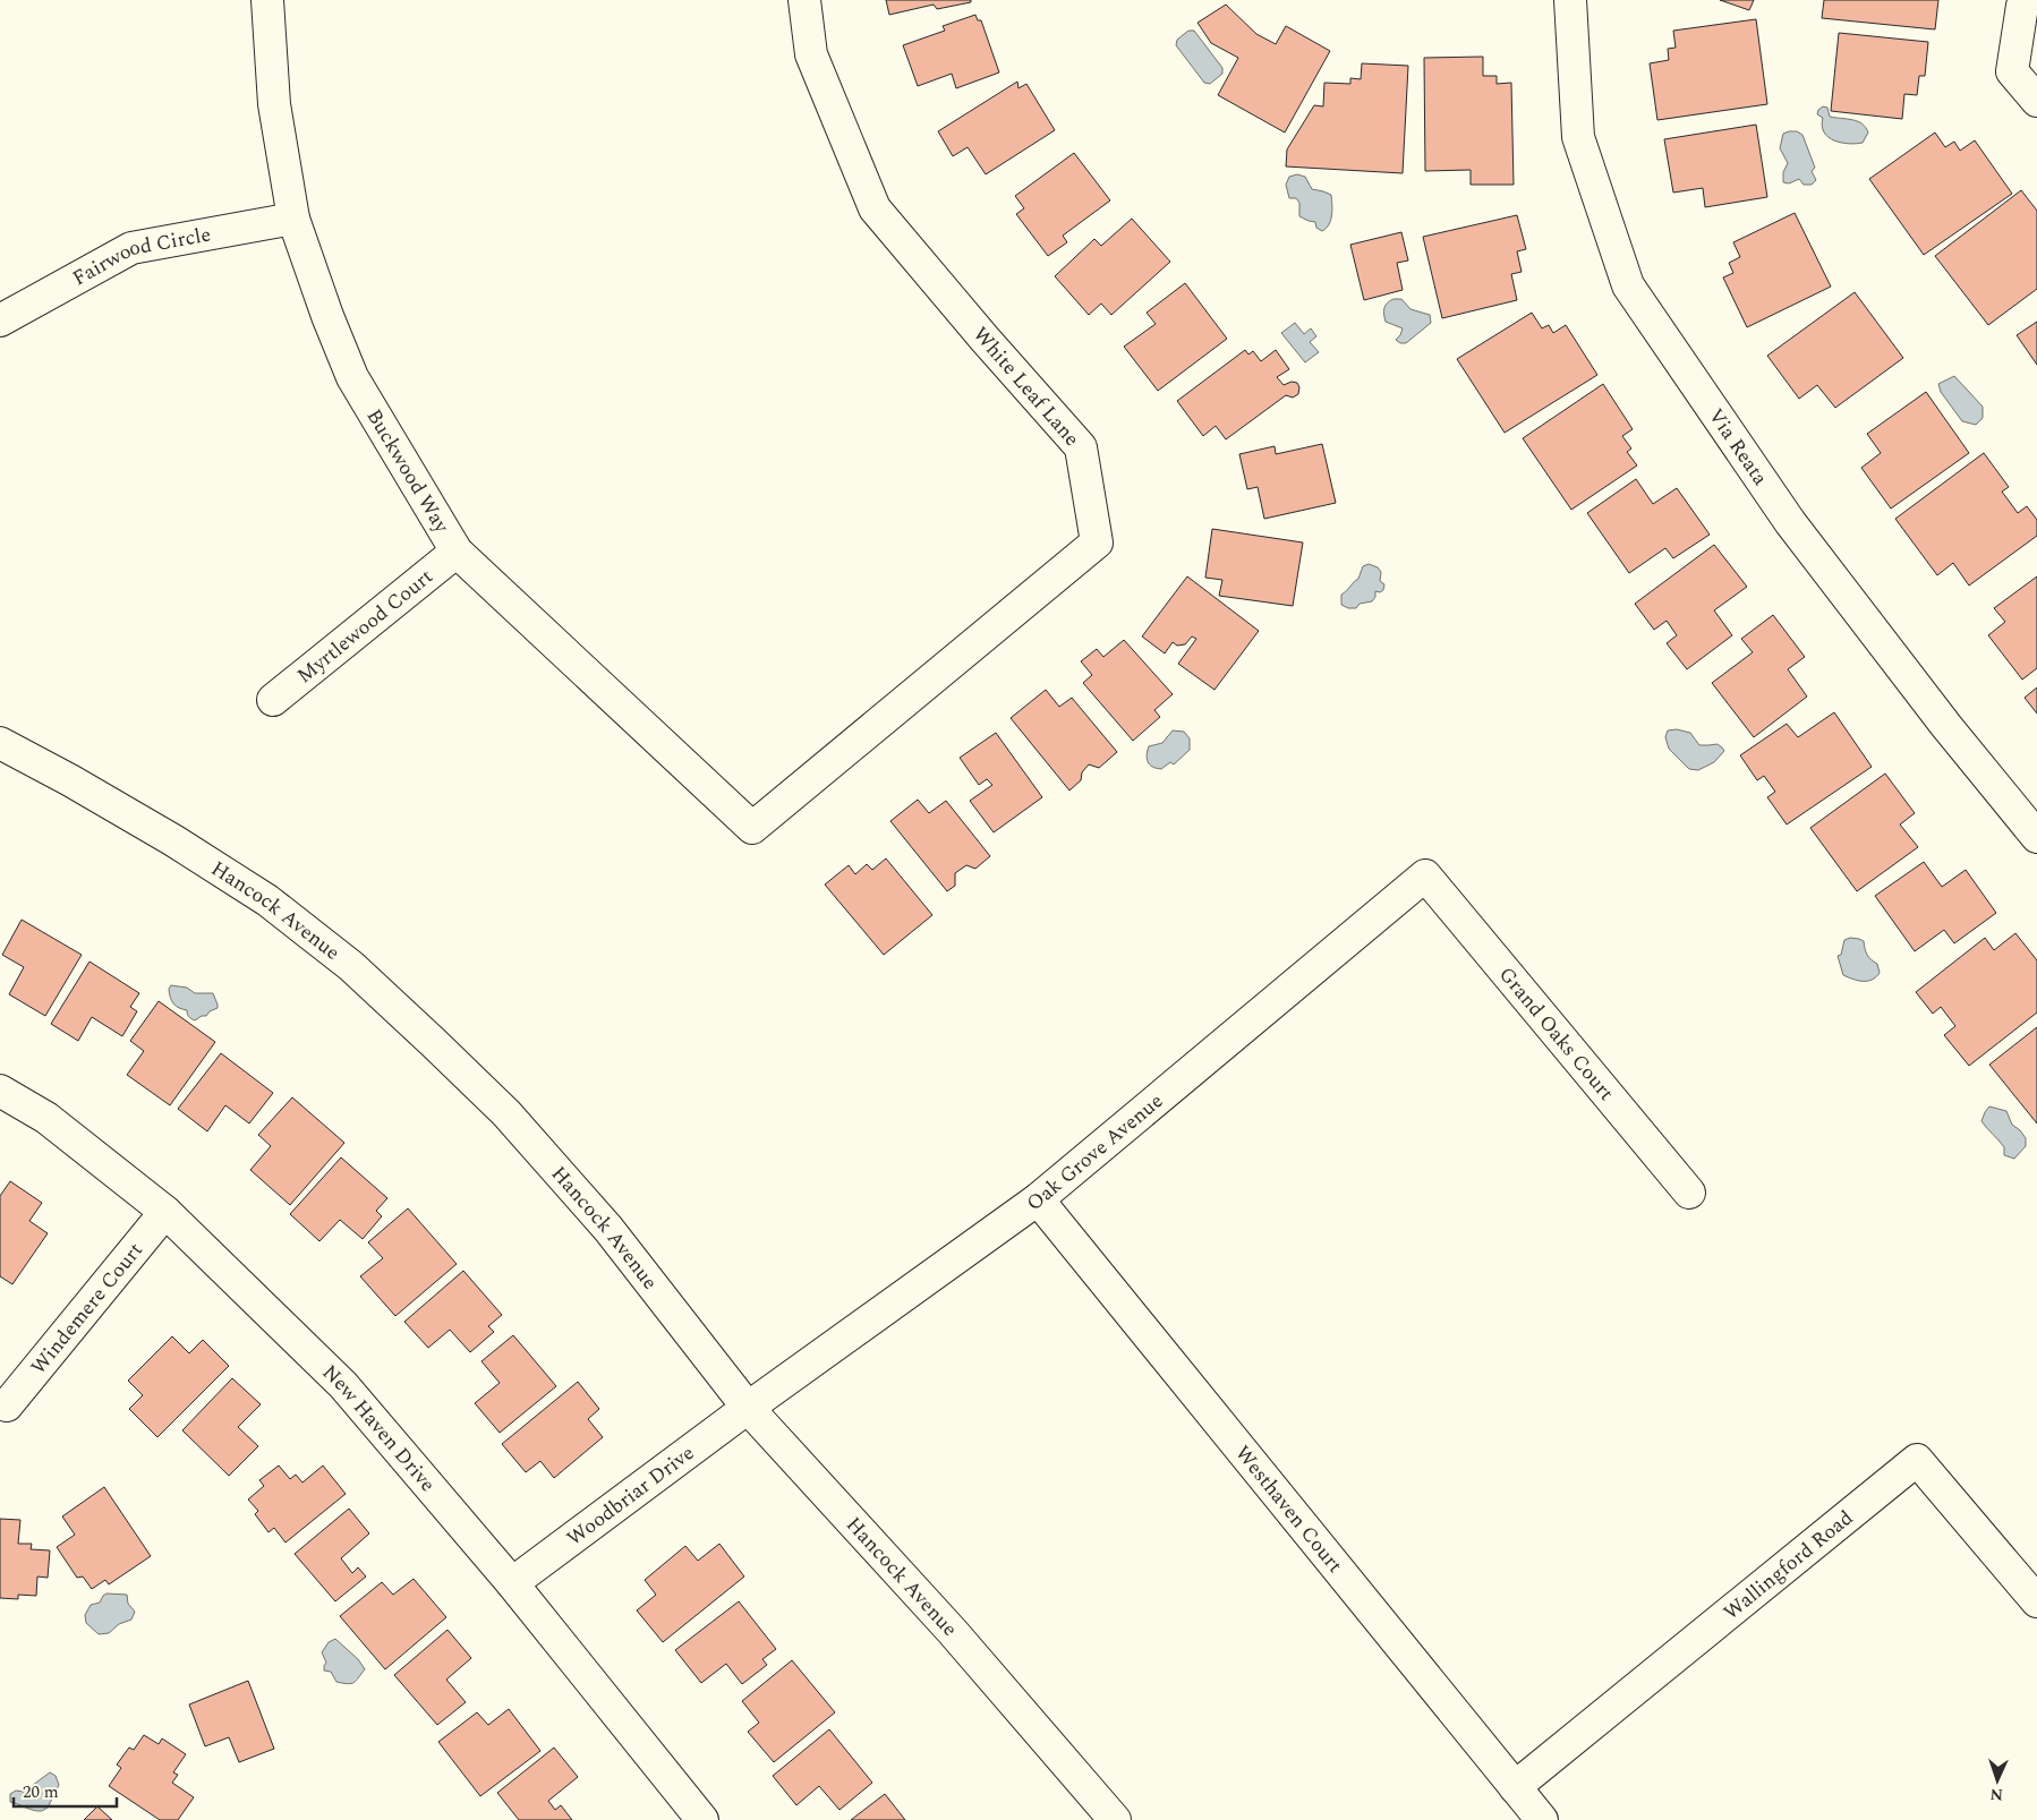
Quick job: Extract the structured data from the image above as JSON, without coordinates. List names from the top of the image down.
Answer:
{
  "streets": {
    "street": [
      "Fairwood Circle",
      "White Leaf Lane",
      "Via Reata",
      "Buckwood Way",
      "Myrtlewood Court",
      "Hancock Avenue",
      "Grand Oaks Court",
      "Oak Grove Avenue",
      "Windemere Court",
      "New Haven Drive",
      "Woodbriar Drive",
      "Westhaven Court",
      "Wallingford Road"
    ]
  },
  "crossings": [
    ["Fairwood Circle", "Buckwood Way"],
    ["White Leaf Lane", "Buckwood Way"],
    ["Buckwood Way", "Myrtlewood Court"],
    ["Hancock Avenue", "Oak Grove Avenue"],
    ["Hancock Avenue", "Woodbriar Drive"],
    ["Grand Oaks Court", "Oak Grove Avenue"],
    ["Oak Grove Avenue", "Woodbriar Drive"],
    ["Oak Grove Avenue", "Westhaven Court"],
    ["Windemere Court", "New Haven Drive"],
    ["New Haven Drive", "Woodbriar Drive"],
    ["Westhaven Court", "Wallingford Road"]
  ],
  "scale_bar": "20 m",
  "north": "bottom"
}
